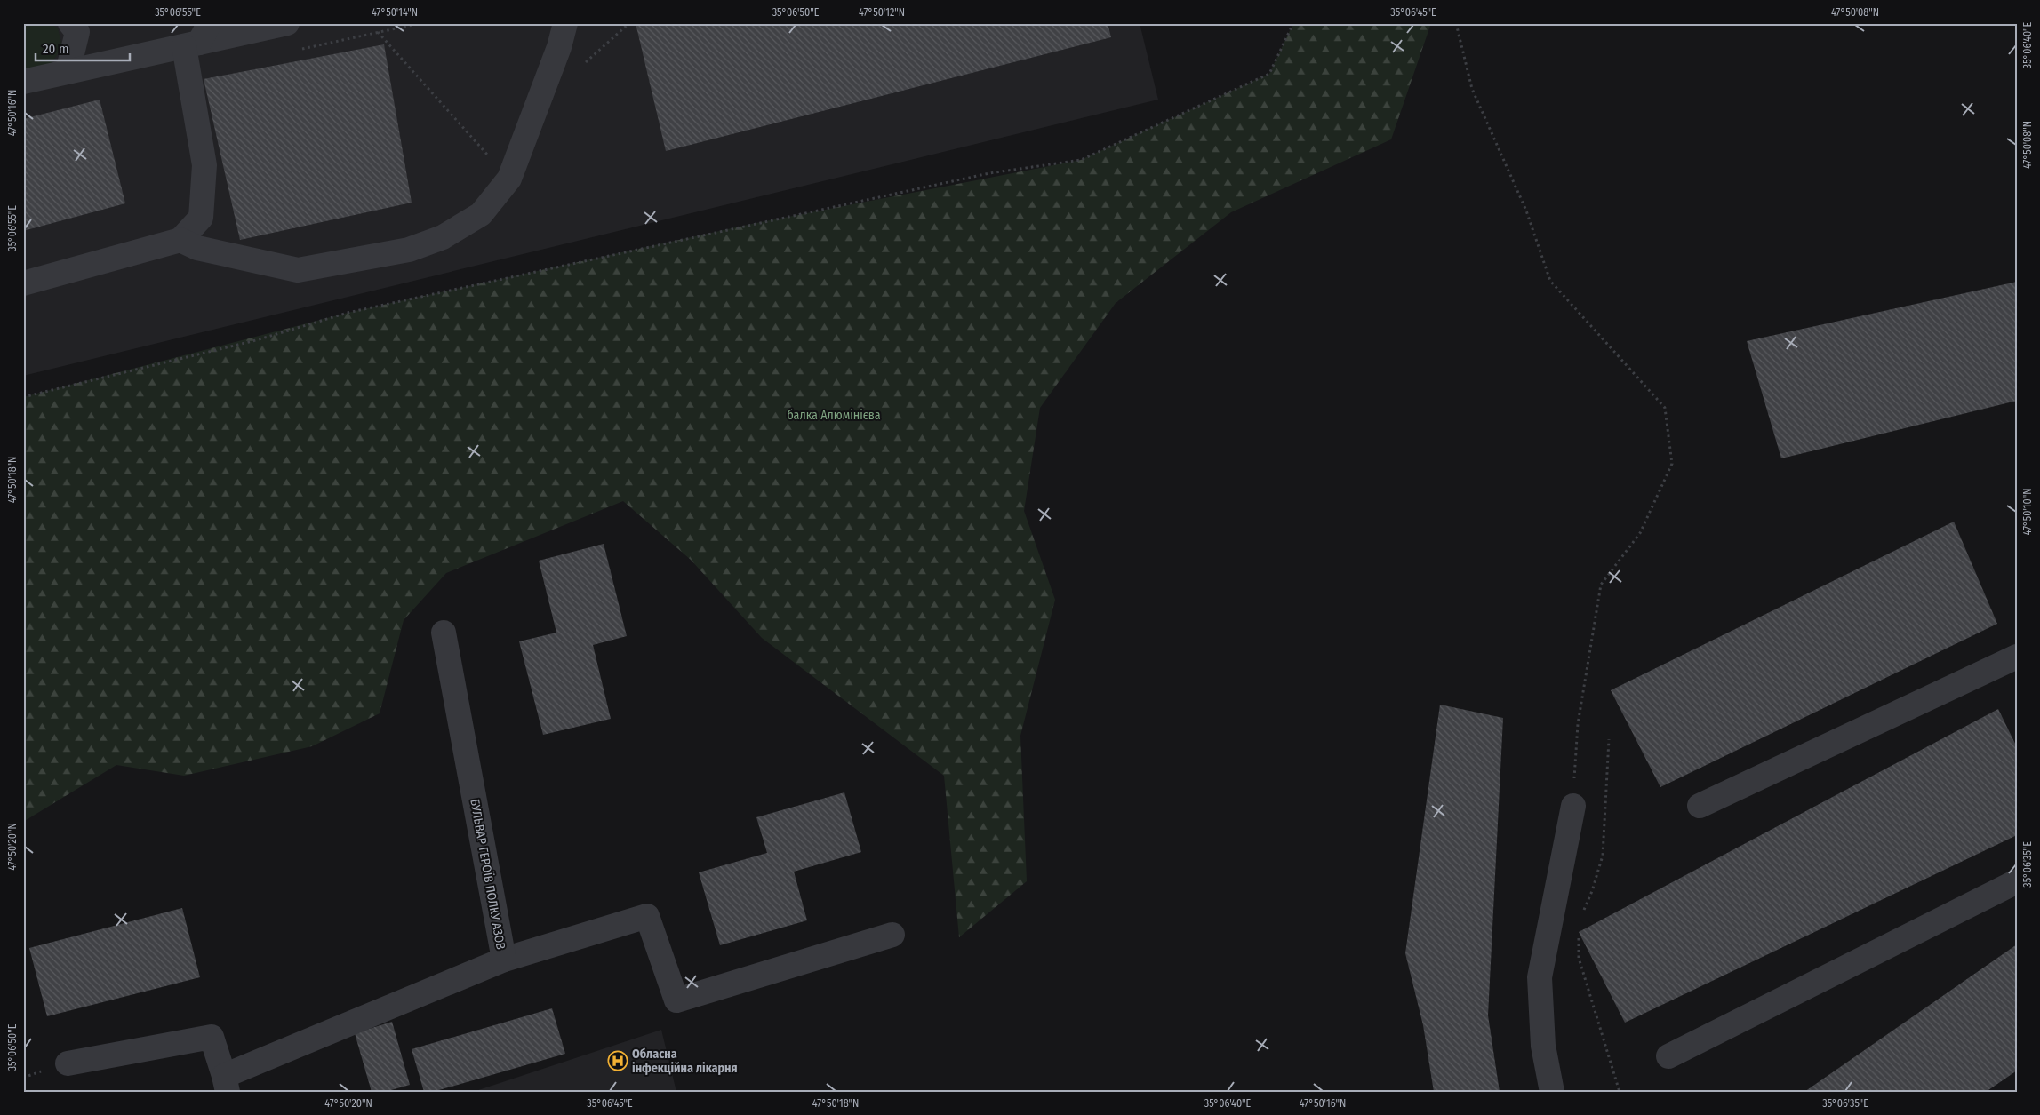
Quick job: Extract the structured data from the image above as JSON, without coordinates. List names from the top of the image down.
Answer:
{
  "streets": {
    "street": ["БУЛЬВАР ГЕРОЇВ ПОЛКУ АЗОВ"]
  },
  "parks": ["балка Алюмінієва"],
  "places": {
    "hospital": ["Обласна інфекційна лікарня"]
  },
  "scale_bar": "20 m",
  "coordinates": [
    "35°06'55\"E",
    "47°50'14\"N",
    "35°06'50\"E",
    "47°50'12\"N",
    "35°06'45\"E",
    "47°50'08\"N",
    "35°06'40\"E",
    "47°50'16\"N",
    "47°50'18\"N",
    "47°50'10\"N",
    "47°50'20\"N",
    "35°06'35\"E"
  ]
}
